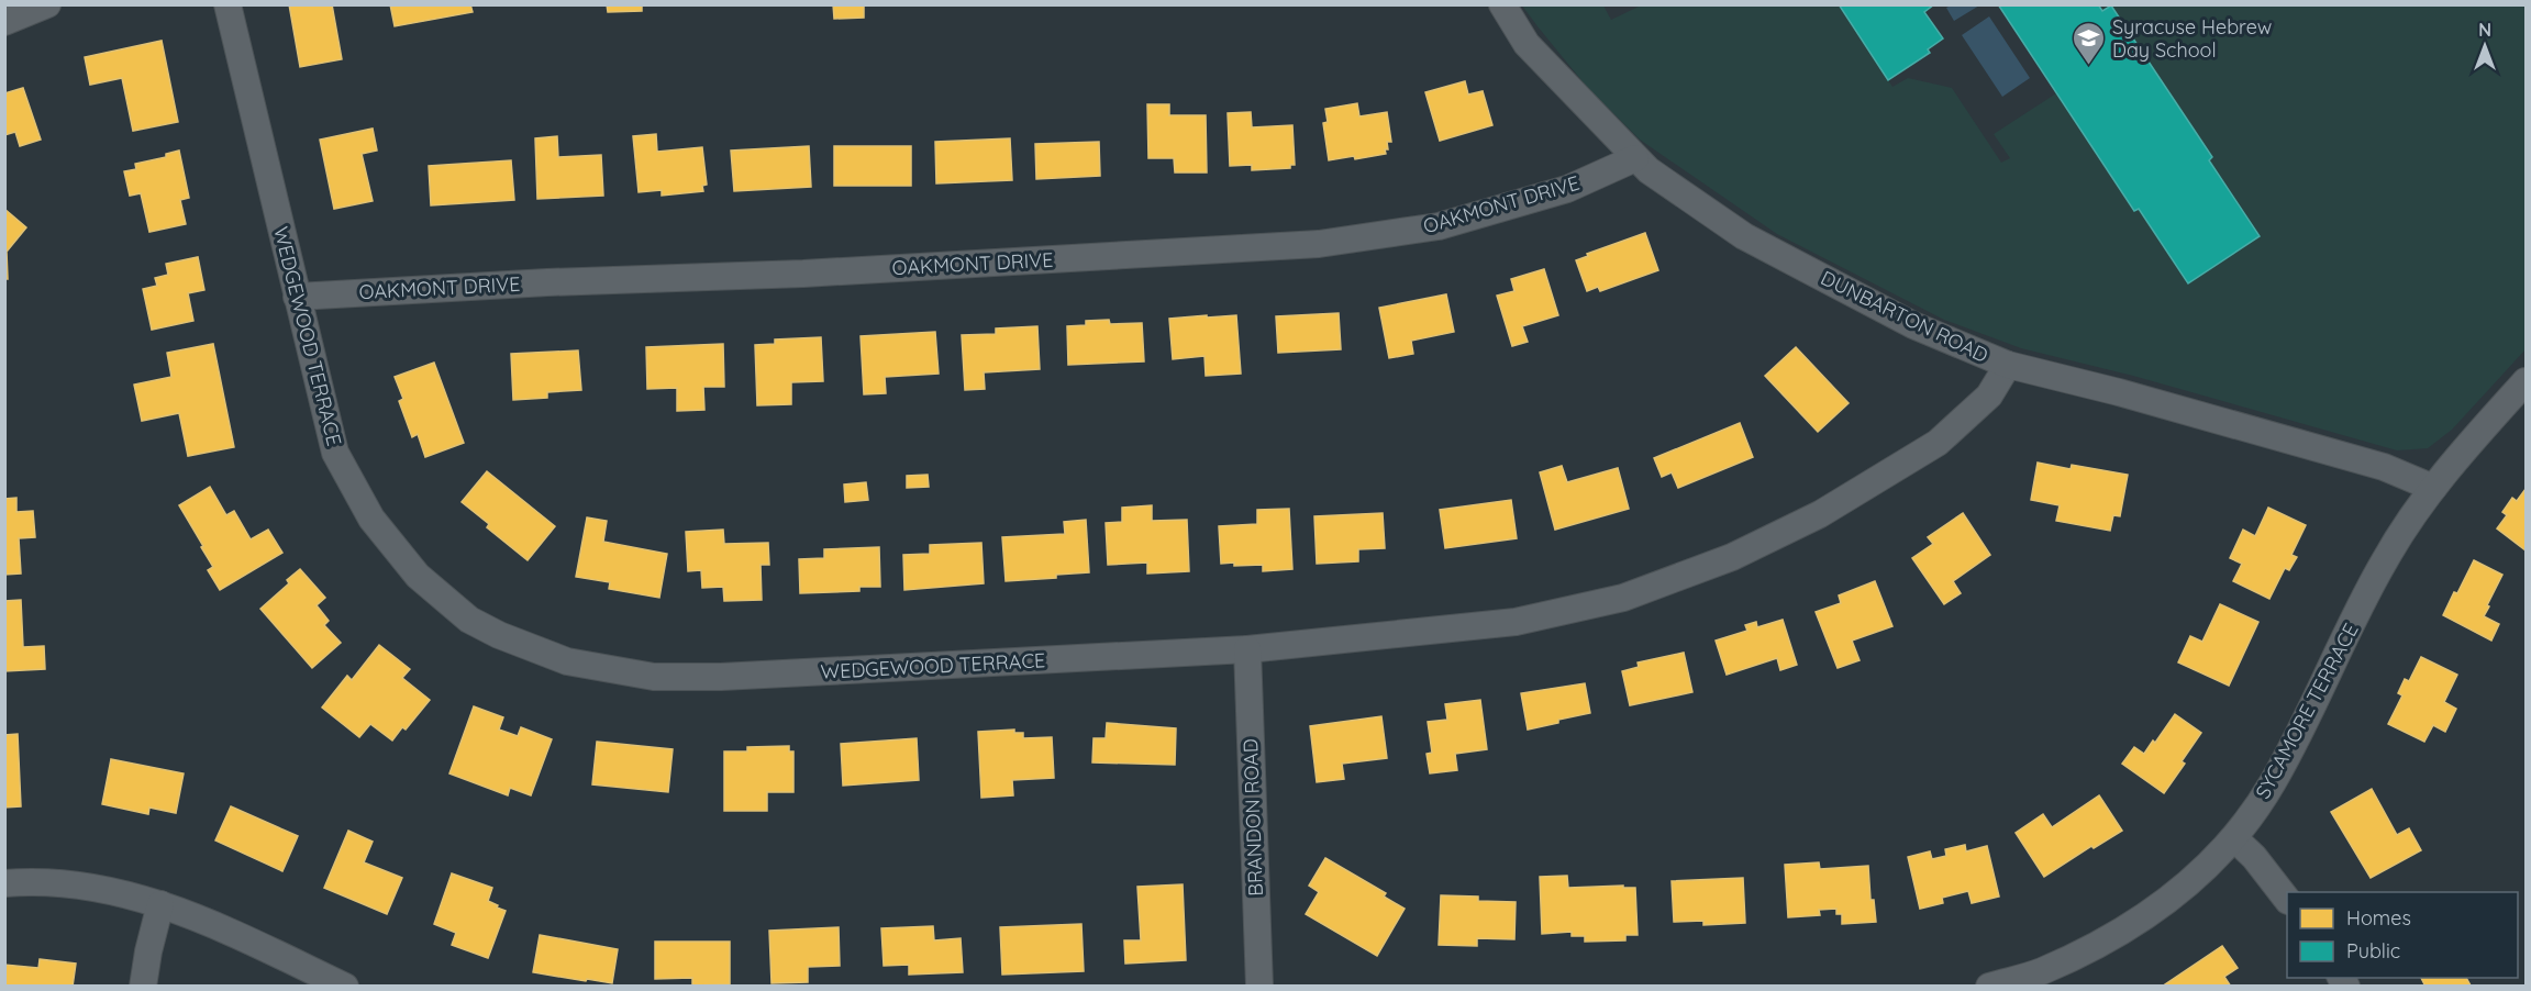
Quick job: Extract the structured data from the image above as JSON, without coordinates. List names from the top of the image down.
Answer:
{
  "streets": {
    "street": [
      "OAKMONT DRIVE",
      "DUNBARTON ROAD",
      "WEDGEWOOD TERRACE",
      "SYCAMORE TERRACE",
      "BRANDON ROAD"
    ]
  },
  "crossings": [
    ["OAKMONT DRIVE", "DUNBARTON ROAD"],
    ["OAKMONT DRIVE", "WEDGEWOOD TERRACE"],
    ["DUNBARTON ROAD", "WEDGEWOOD TERRACE"],
    ["DUNBARTON ROAD", "SYCAMORE TERRACE"],
    ["WEDGEWOOD TERRACE", "BRANDON ROAD"]
  ],
  "places": {
    "school or university": ["Syracuse Hebrew Day School"]
  },
  "legend": ["Homes", "Public"],
  "north": "top"
}
